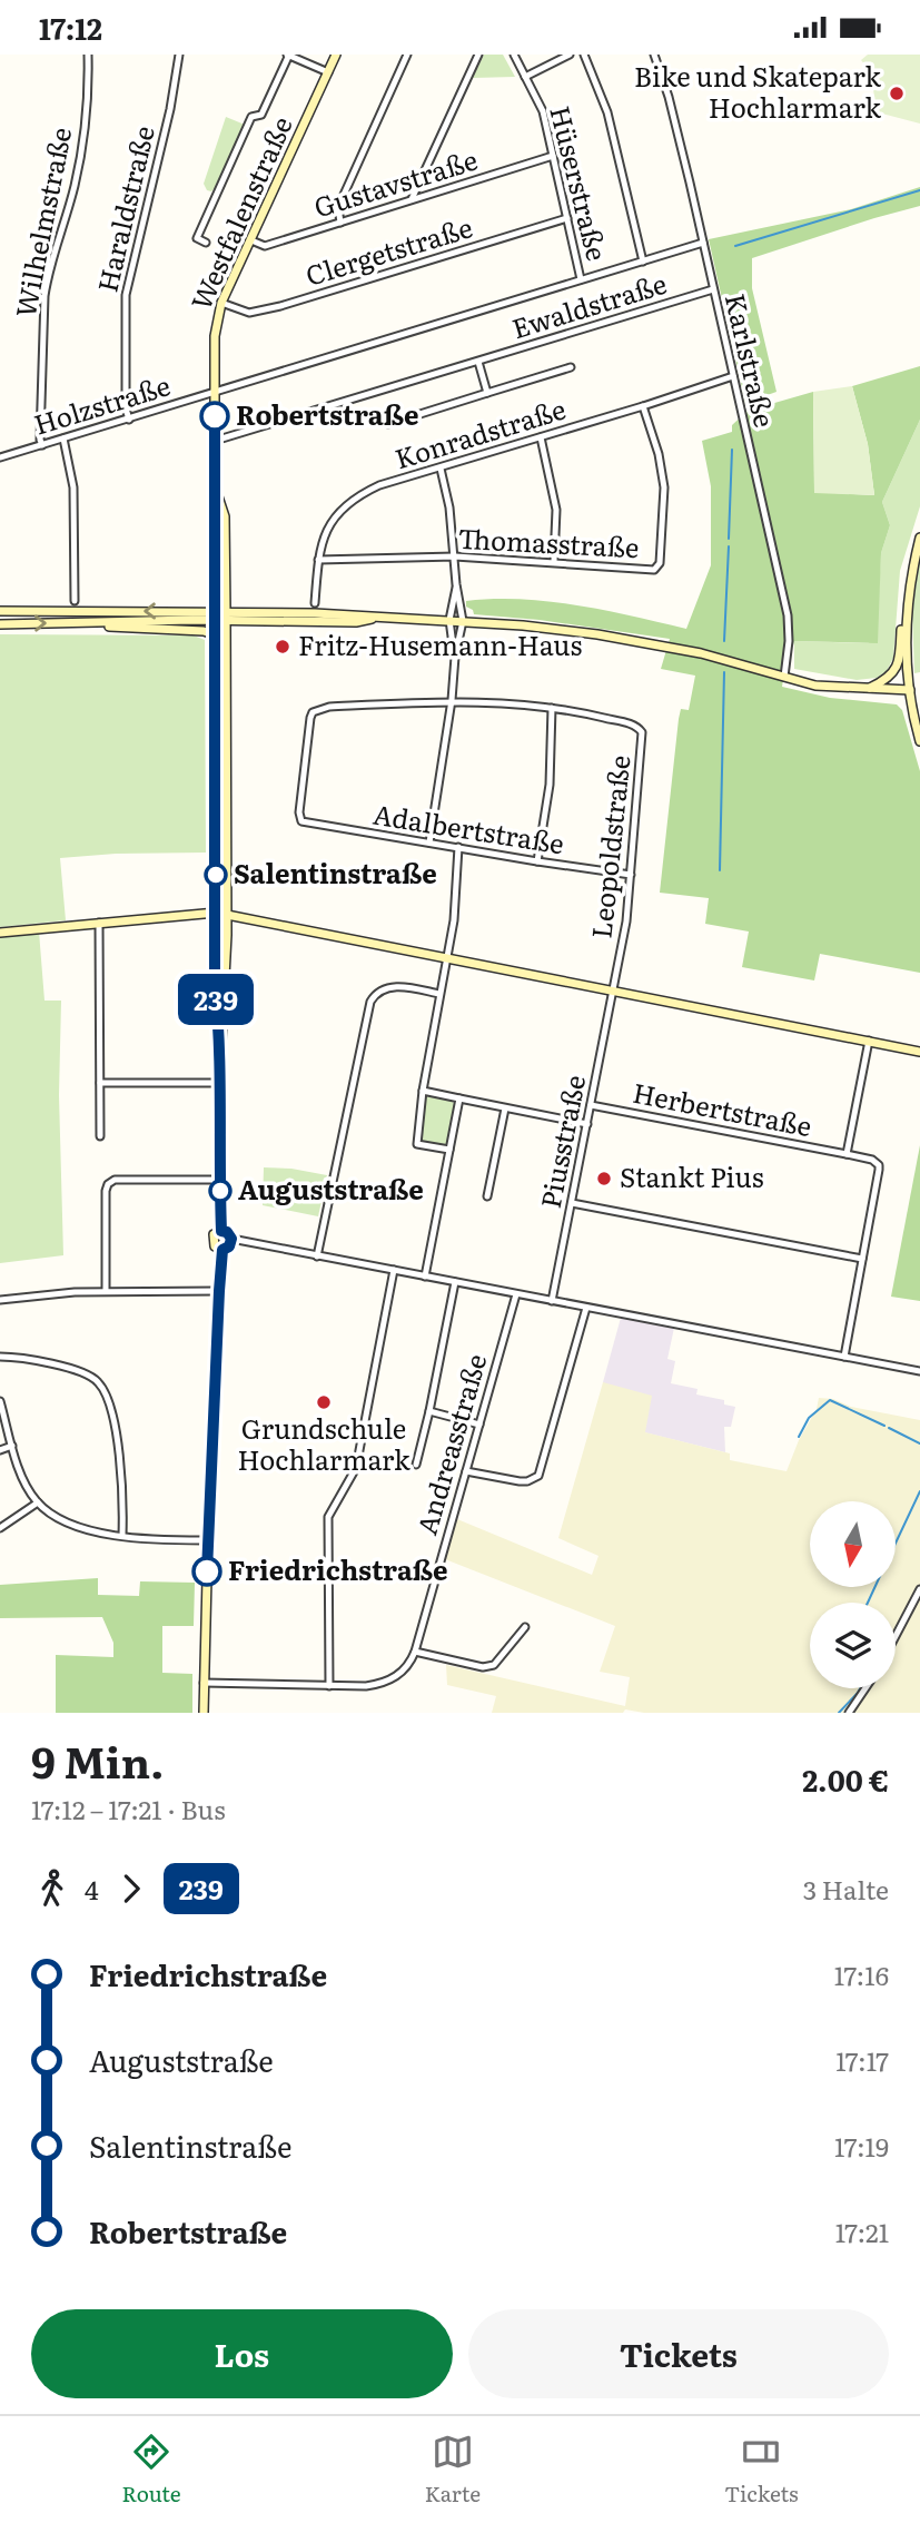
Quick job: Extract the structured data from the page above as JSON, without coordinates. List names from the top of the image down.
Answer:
{
  "streets": {
    "main road": ["Westfalenstraße"],
    "street": [
      "Hüserstraße",
      "Gustavstraße",
      "Haraldstraße",
      "Wilhelmstraße",
      "Clergetstraße",
      "Ewaldstraße",
      "Karlstraße",
      "Holzstraße",
      "Konradstraße",
      "Thomasstraße",
      "Adalbertstraße",
      "Leopoldstraße",
      "Herbertstraße",
      "Piusstraße",
      "Andreasstraße"
    ]
  },
  "crossings": [
    ["Hüserstraße", "Gustavstraße"],
    ["Hüserstraße", "Clergetstraße"],
    ["Gustavstraße", "Westfalenstraße"],
    ["Haraldstraße", "Holzstraße"],
    ["Westfalenstraße", "Clergetstraße"],
    ["Westfalenstraße", "Ewaldstraße"],
    ["Westfalenstraße", "Holzstraße"],
    ["Wilhelmstraße", "Holzstraße"],
    ["Ewaldstraße", "Karlstraße"],
    ["Karlstraße", "Konradstraße"],
    ["Konradstraße", "Thomasstraße"],
    ["Adalbertstraße", "Leopoldstraße"],
    ["Leopoldstraße", "Piusstraße"],
    ["Herbertstraße", "Piusstraße"]
  ],
  "places": [
    "Bike und Skatepark Hochlarmark",
    "Robertstraße",
    "Fritz-Husemann-Haus",
    "Salentinstraße",
    "Stankt Pius",
    "Auguststraße",
    "Grundschule Hochlarmark",
    "Friedrichstraße"
  ],
  "lines": ["bus line 239"],
  "north": "bottom",
  "page": {
    "status": "17:12",
    "on_map": "239",
    "heading": ["9 Min.", "17:12 – 17:21 · Bus", "2.00 €"],
    "legs": ["4", "239", "3 Halte"],
    "list": [
      {
        "name": "Friedrichstraße",
        "value": "17:16"
      },
      {
        "name": "Auguststraße",
        "value": "17:17"
      },
      {
        "name": "Salentinstraße",
        "value": "17:19"
      },
      {
        "name": "Robertstraße",
        "value": "17:21"
      }
    ],
    "buttons": ["Los", "Tickets"],
    "tabs": ["Route", "Karte", "Tickets"]
  }
}
